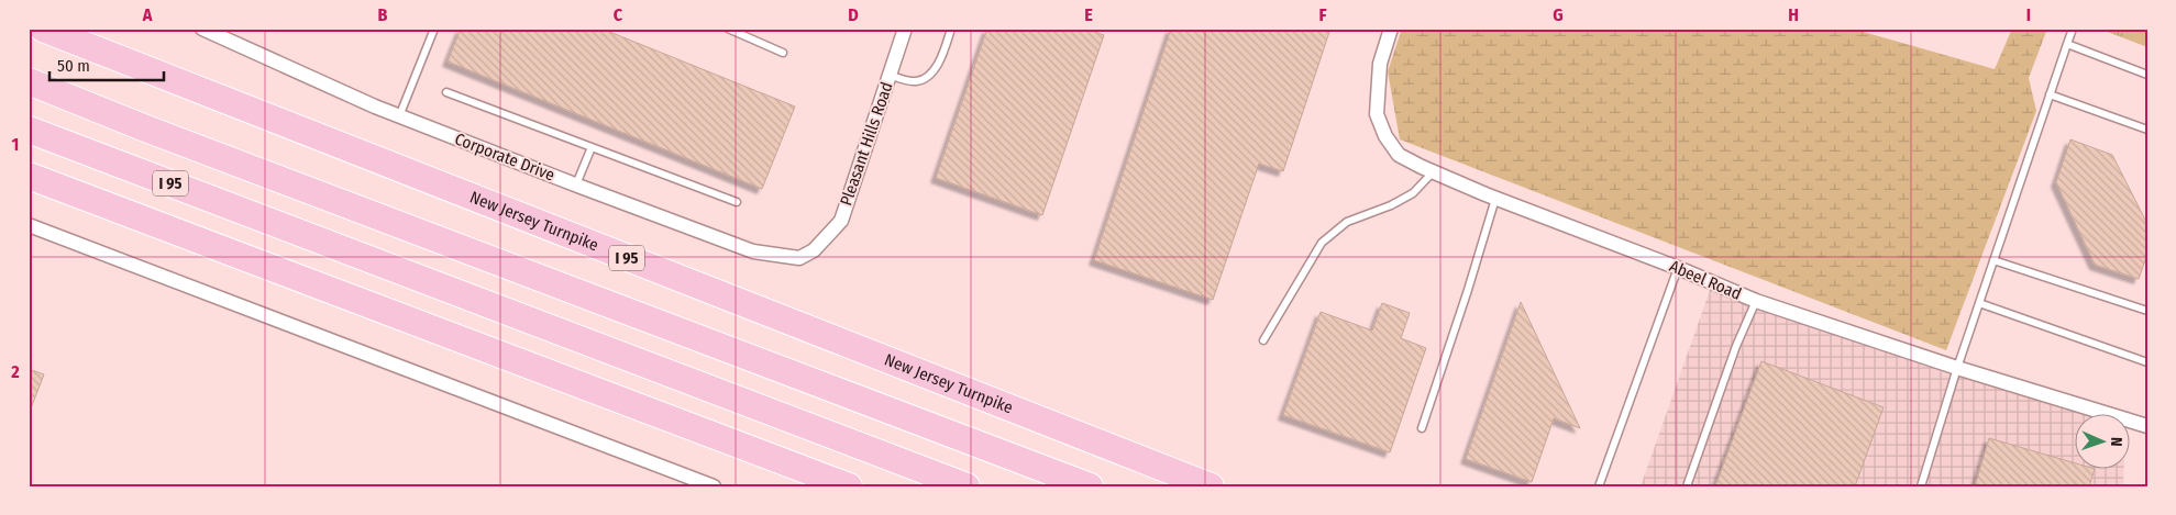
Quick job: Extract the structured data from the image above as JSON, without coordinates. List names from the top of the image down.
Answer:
{
  "streets": {
    "highway": ["I 95", "New Jersey Turnpike"],
    "street": ["Pleasant Hills Road", "Corporate Drive", "Abeel Road"]
  },
  "crossings": [
    ["Pleasant Hills Road", "Corporate Drive"]
  ],
  "scale_bar": "50 m",
  "north": "right",
  "grid": {
    "columns": [
      "A",
      "B",
      "C",
      "D",
      "E",
      "F",
      "G",
      "H",
      "I"
    ],
    "rows": ["1", "2"]
  }
}
